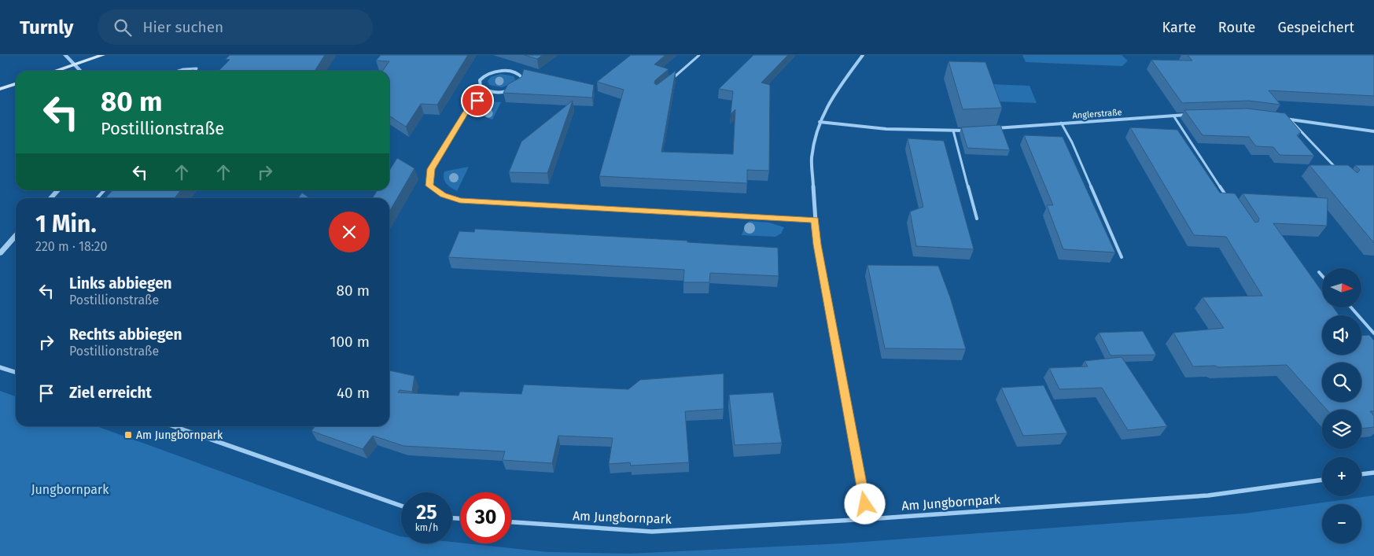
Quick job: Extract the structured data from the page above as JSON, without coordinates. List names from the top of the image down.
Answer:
{
  "streets": {
    "street": ["Anglerstraße", "Am Jungbornpark"]
  },
  "parks": ["Jungbornpark"],
  "places": {
    "transit": ["Am Jungbornpark"]
  },
  "north": "right",
  "page": {
    "header": "Turnly",
    "search": "Hier suchen",
    "nav": ["Karte", "Route", "Gespeichert"],
    "turn": ["80 m", "Postillionstraße"],
    "heading": ["1 Min.", "220 m · 18:20"],
    "list": [
      {
        "name": "Links abbiegen",
        "note": "Postillionstraße",
        "value": "80 m"
      },
      {
        "name": "Rechts abbiegen",
        "note": "Postillionstraße",
        "value": "100 m"
      },
      {
        "name": "Ziel erreicht",
        "value": "40 m"
      }
    ],
    "map_buttons": ["+", "−"],
    "speed": "25 km/h",
    "limit": "30"
  }
}
